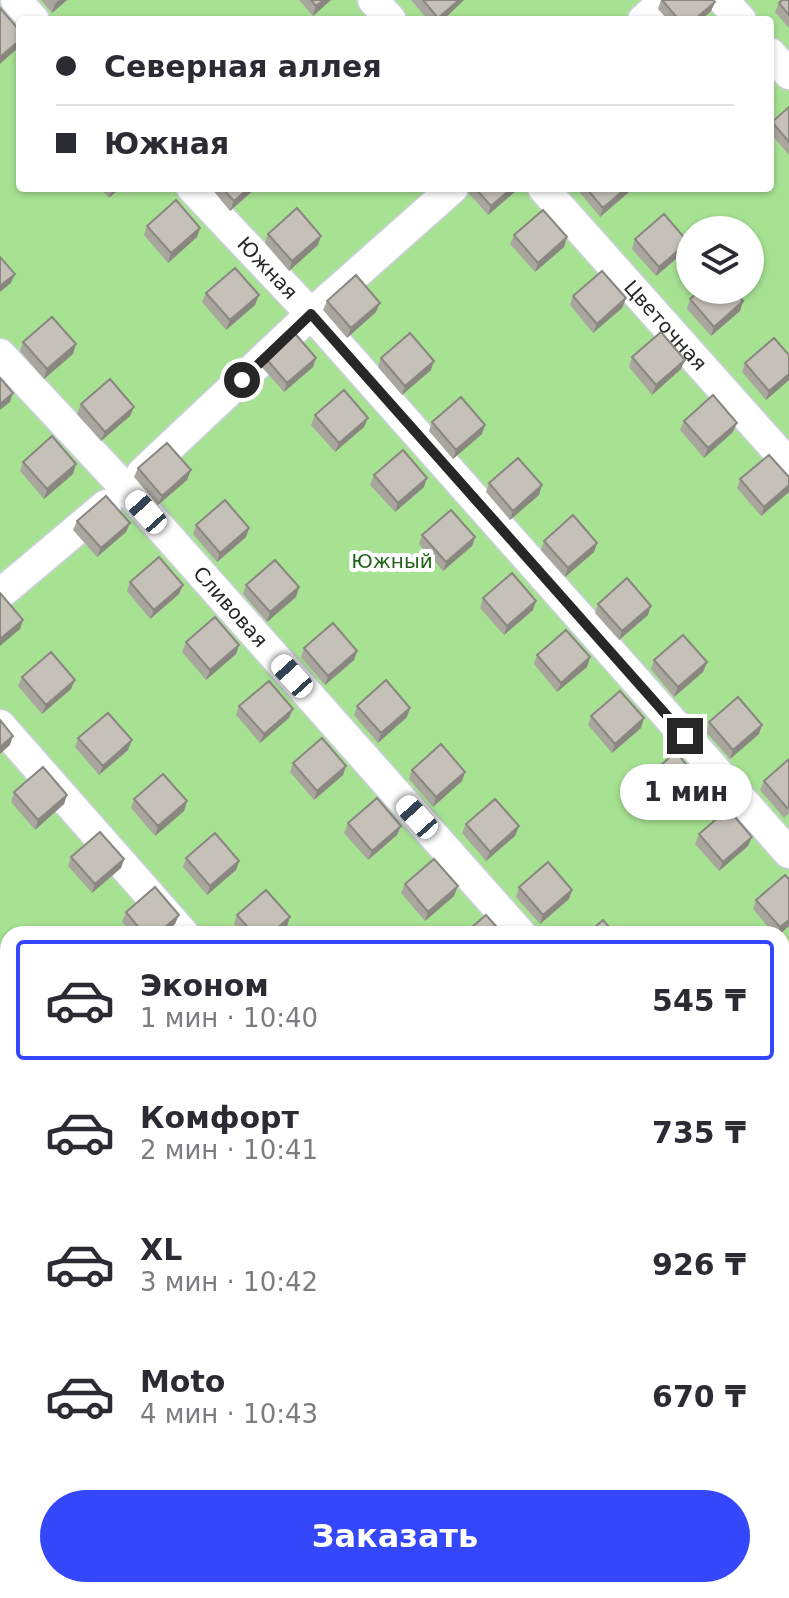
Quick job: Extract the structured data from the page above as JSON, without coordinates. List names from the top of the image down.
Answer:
{
  "streets": {
    "street": ["Южная", "Цветочная", "Сливовая"]
  },
  "parks": ["Южный"],
  "page": {
    "banner": ["Северная аллея", "Южная"],
    "bubble": "1 мин",
    "list": [
      {
        "name": "Эконом",
        "note": "1 мин · 10:40",
        "value": "545 ₸"
      },
      {
        "name": "Комфорт",
        "note": "2 мин · 10:41",
        "value": "735 ₸"
      },
      {
        "name": "XL",
        "note": "3 мин · 10:42",
        "value": "926 ₸"
      },
      {
        "name": "Moto",
        "note": "4 мин · 10:43",
        "value": "670 ₸"
      }
    ],
    "buttons": "Заказать"
  }
}
